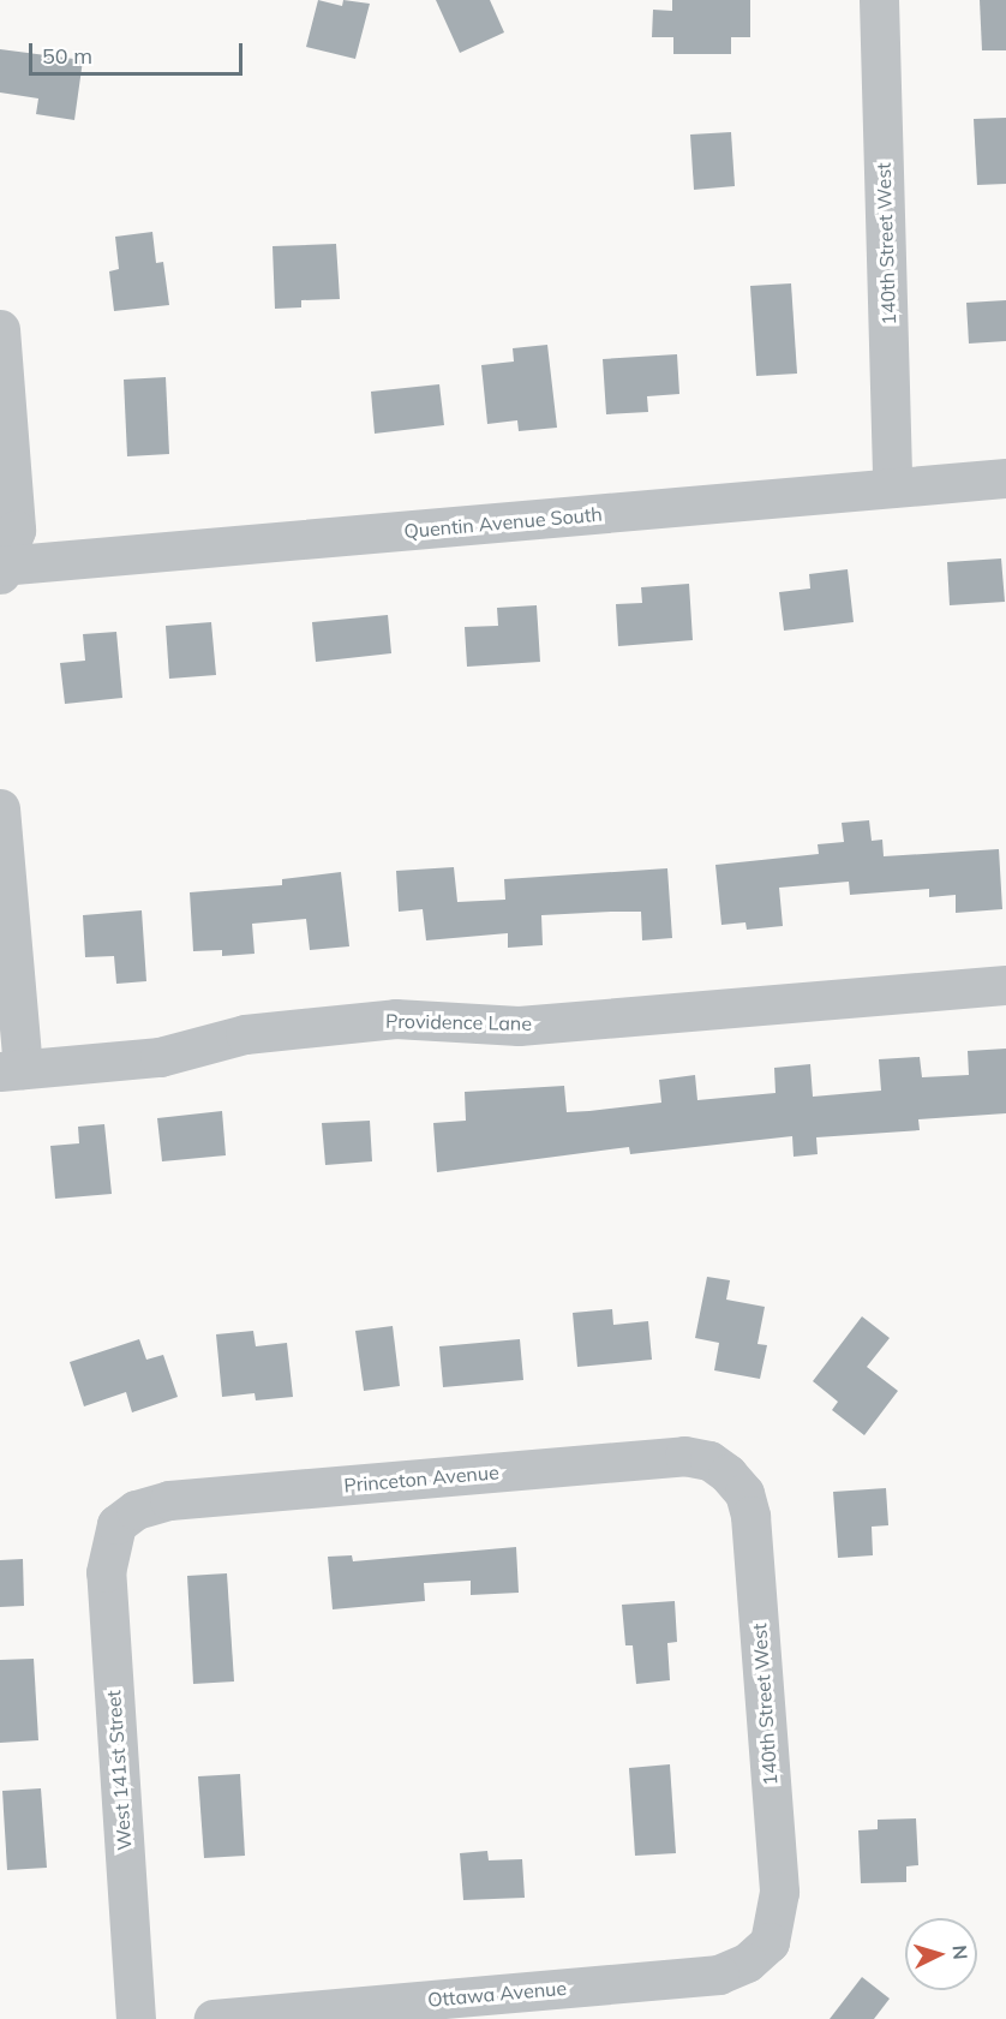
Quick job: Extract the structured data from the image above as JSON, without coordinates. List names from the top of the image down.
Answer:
{
  "streets": {
    "street": [
      "140th Street West",
      "Quentin Avenue South",
      "Providence Lane",
      "Princeton Avenue",
      "West 141st Street",
      "Ottawa Avenue"
    ]
  },
  "crossings": [
    ["140th Street West", "Quentin Avenue South"],
    ["140th Street West", "Princeton Avenue"],
    ["140th Street West", "Ottawa Avenue"],
    ["Princeton Avenue", "West 141st Street"]
  ],
  "scale_bar": "50 m",
  "north": "right"
}
